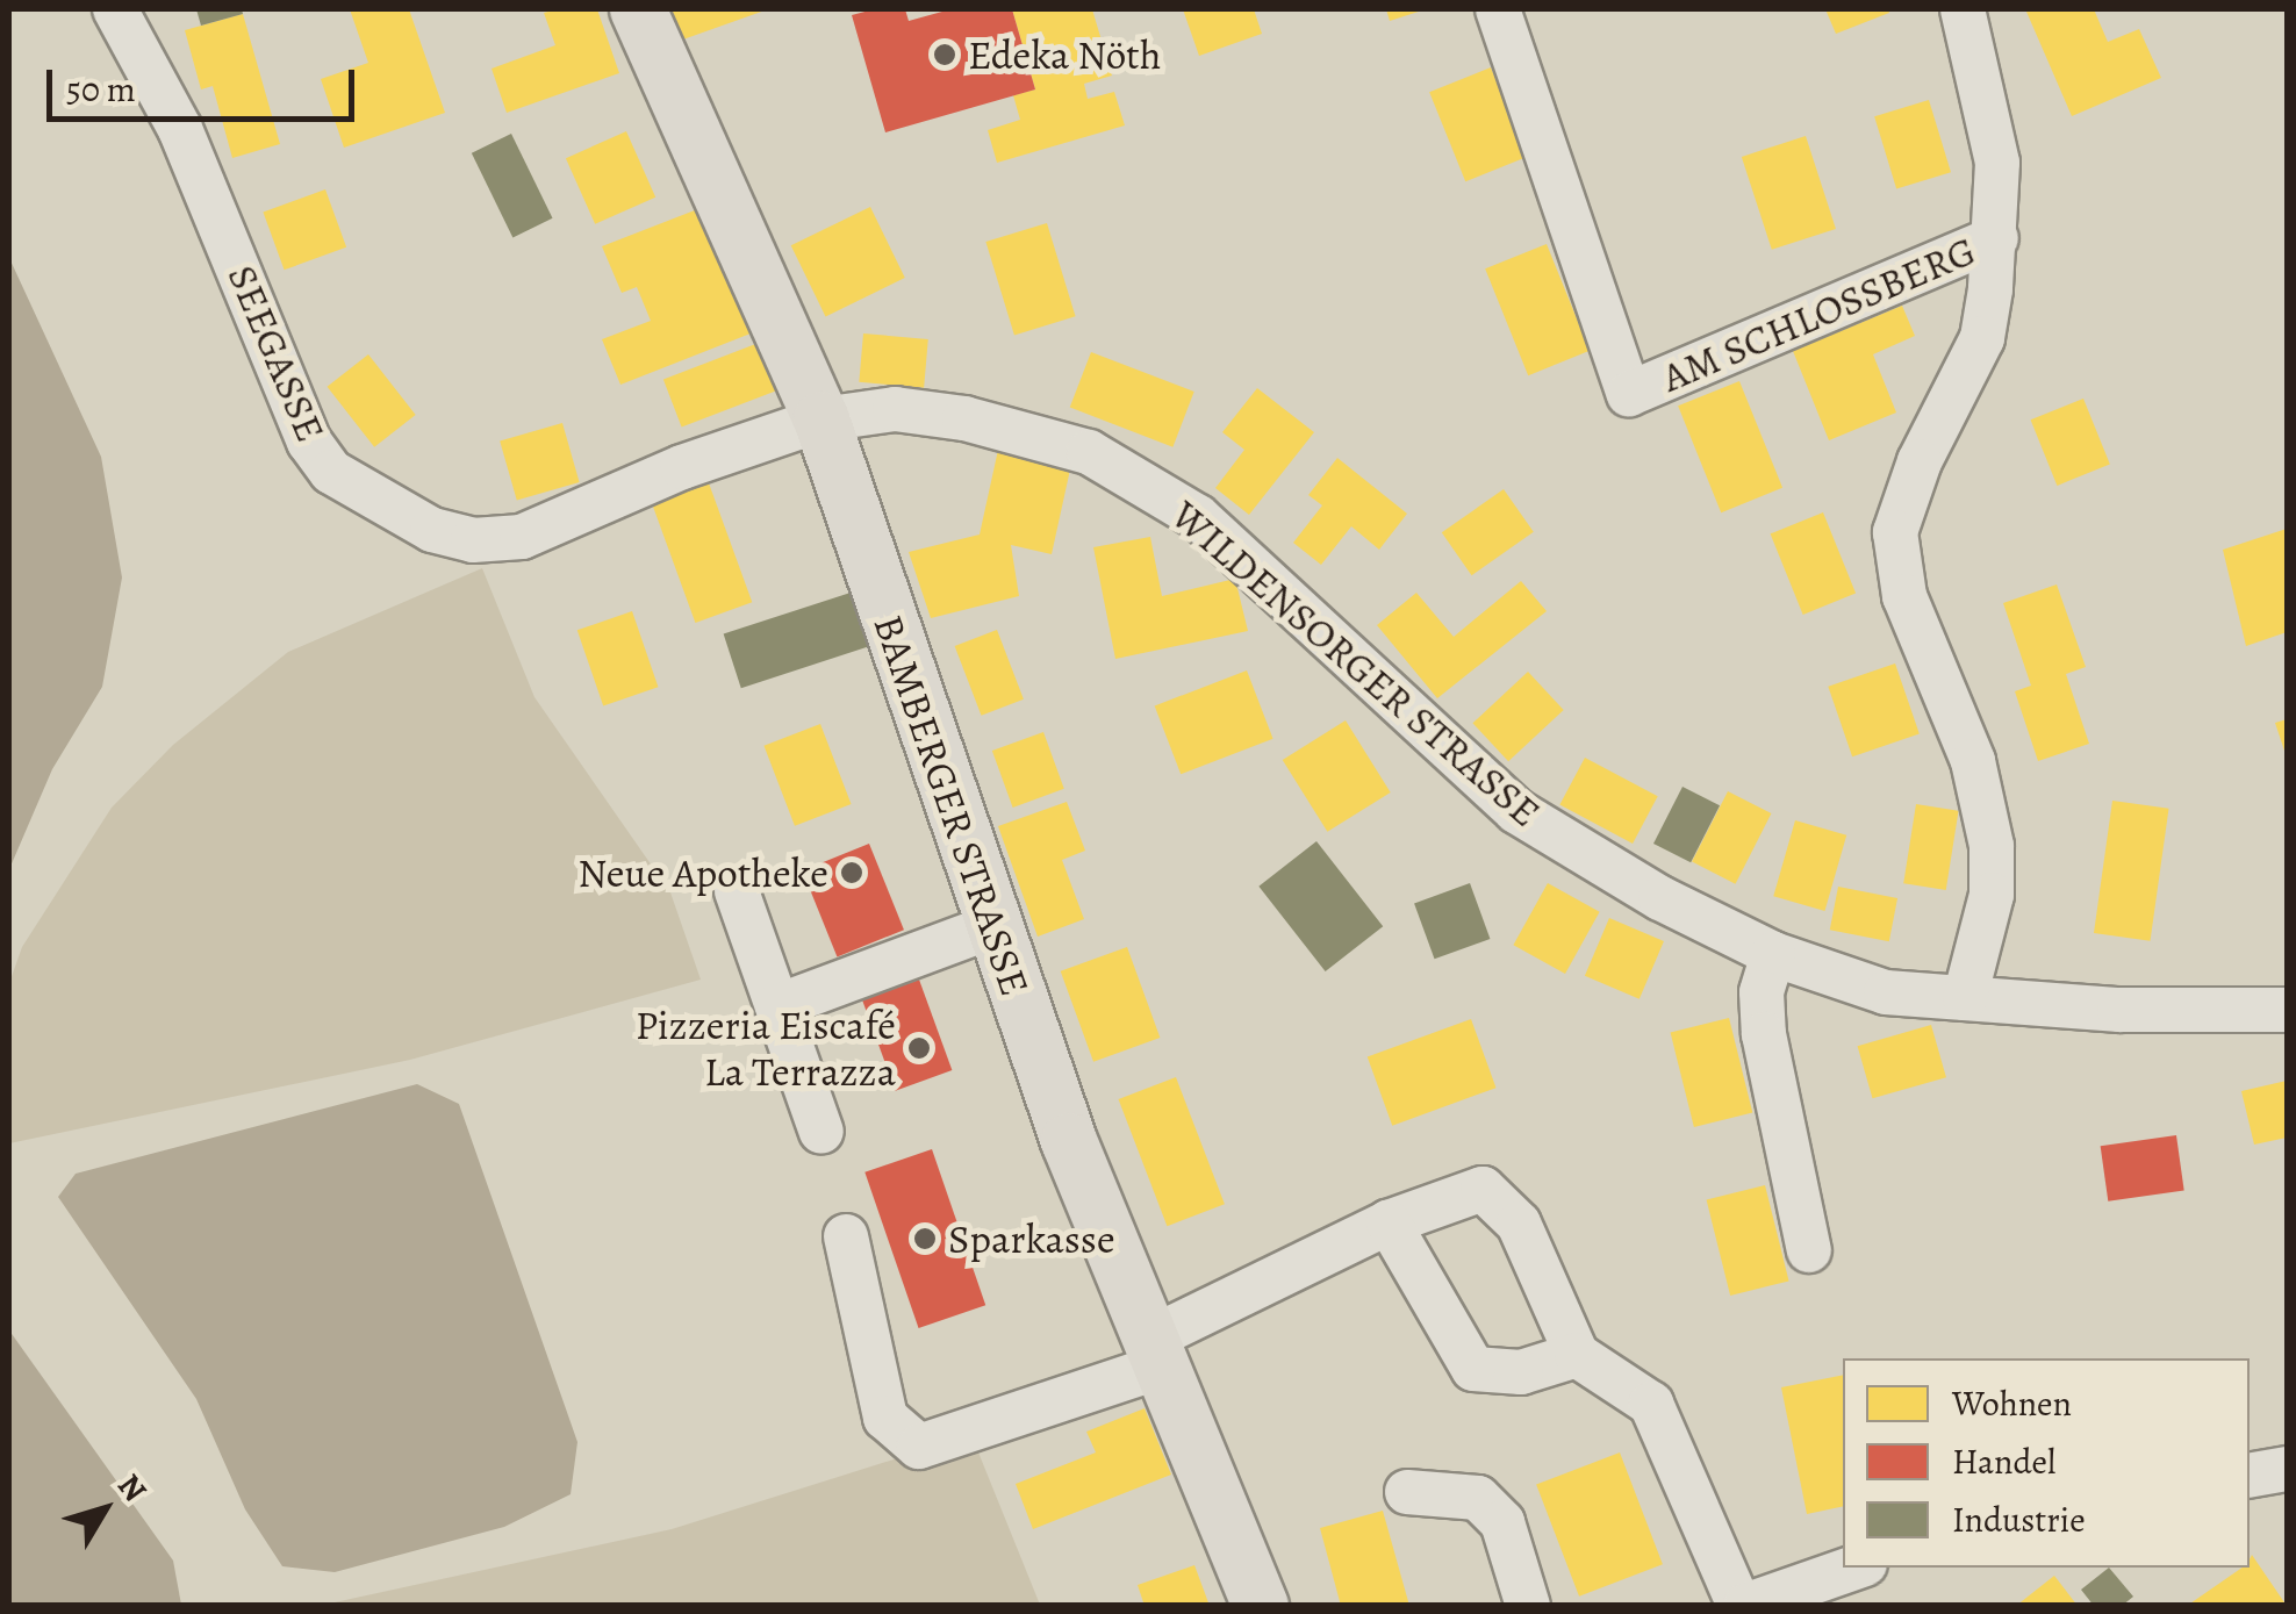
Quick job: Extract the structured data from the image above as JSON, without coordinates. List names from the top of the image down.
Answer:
{
  "streets": {
    "main road": ["BAMBERGER STRASSE"],
    "street": ["AM SCHLOSSBERG", "SEEGASSE", "WILDENSORGER STRASSE"]
  },
  "crossings": [
    ["SEEGASSE", "WILDENSORGER STRASSE"],
    ["SEEGASSE", "BAMBERGER STRASSE"],
    ["WILDENSORGER STRASSE", "BAMBERGER STRASSE"]
  ],
  "places": [
    "Edeka Nöth",
    "Neue Apotheke",
    "Pizzeria Eiscafé La Terrazza",
    "Sparkasse"
  ],
  "legend": ["Wohnen", "Handel", "Industrie"],
  "scale_bar": "50 m",
  "north": "top right"
}
